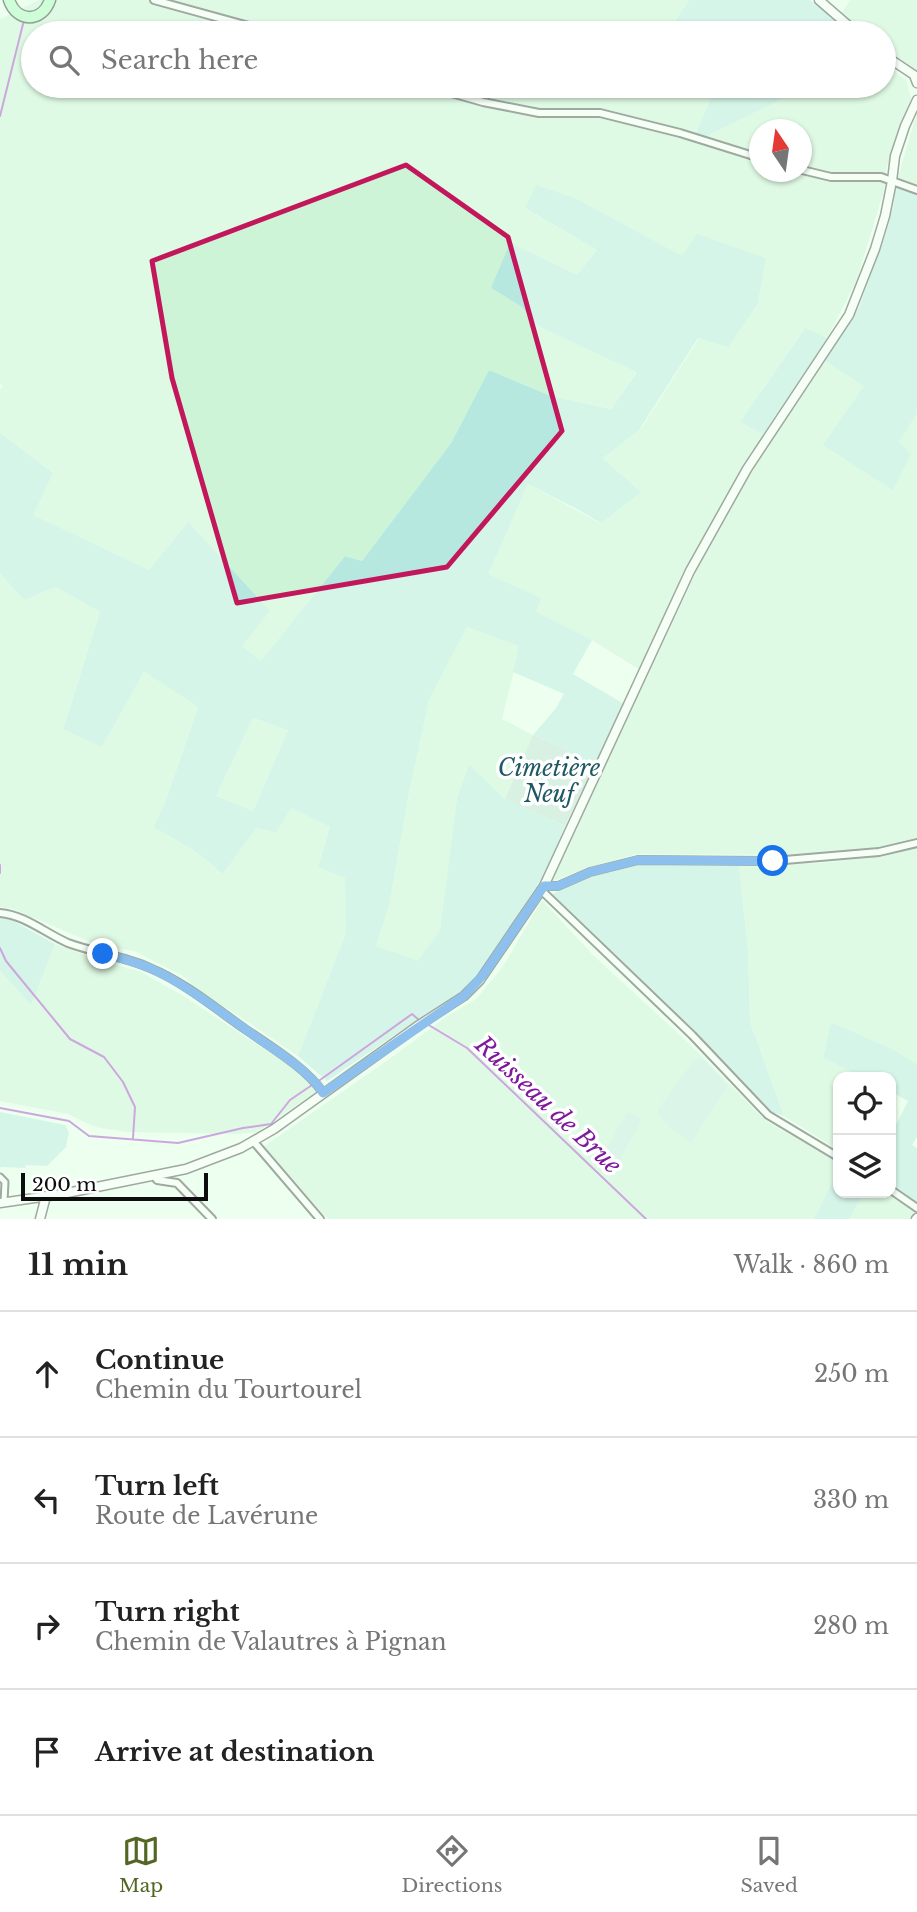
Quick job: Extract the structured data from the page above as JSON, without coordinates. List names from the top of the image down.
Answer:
{
  "water": ["Ruisseau de Brue"],
  "parks": ["Cimetière Neuf"],
  "scale_bar": "200 m",
  "north": "top",
  "page": {
    "search": "Search here",
    "scale": "200 m",
    "heading": ["11 min", "Walk · 860 m"],
    "list": [
      ["Continue", "Chemin du Tourtourel", "250 m"],
      ["Turn left", "Route de Lavérune", "330 m"],
      ["Turn right", "Chemin de Valautres à Pignan", "280 m"],
      "Arrive at destination"
    ],
    "nav": ["Map", "Directions", "Saved"]
  }
}
